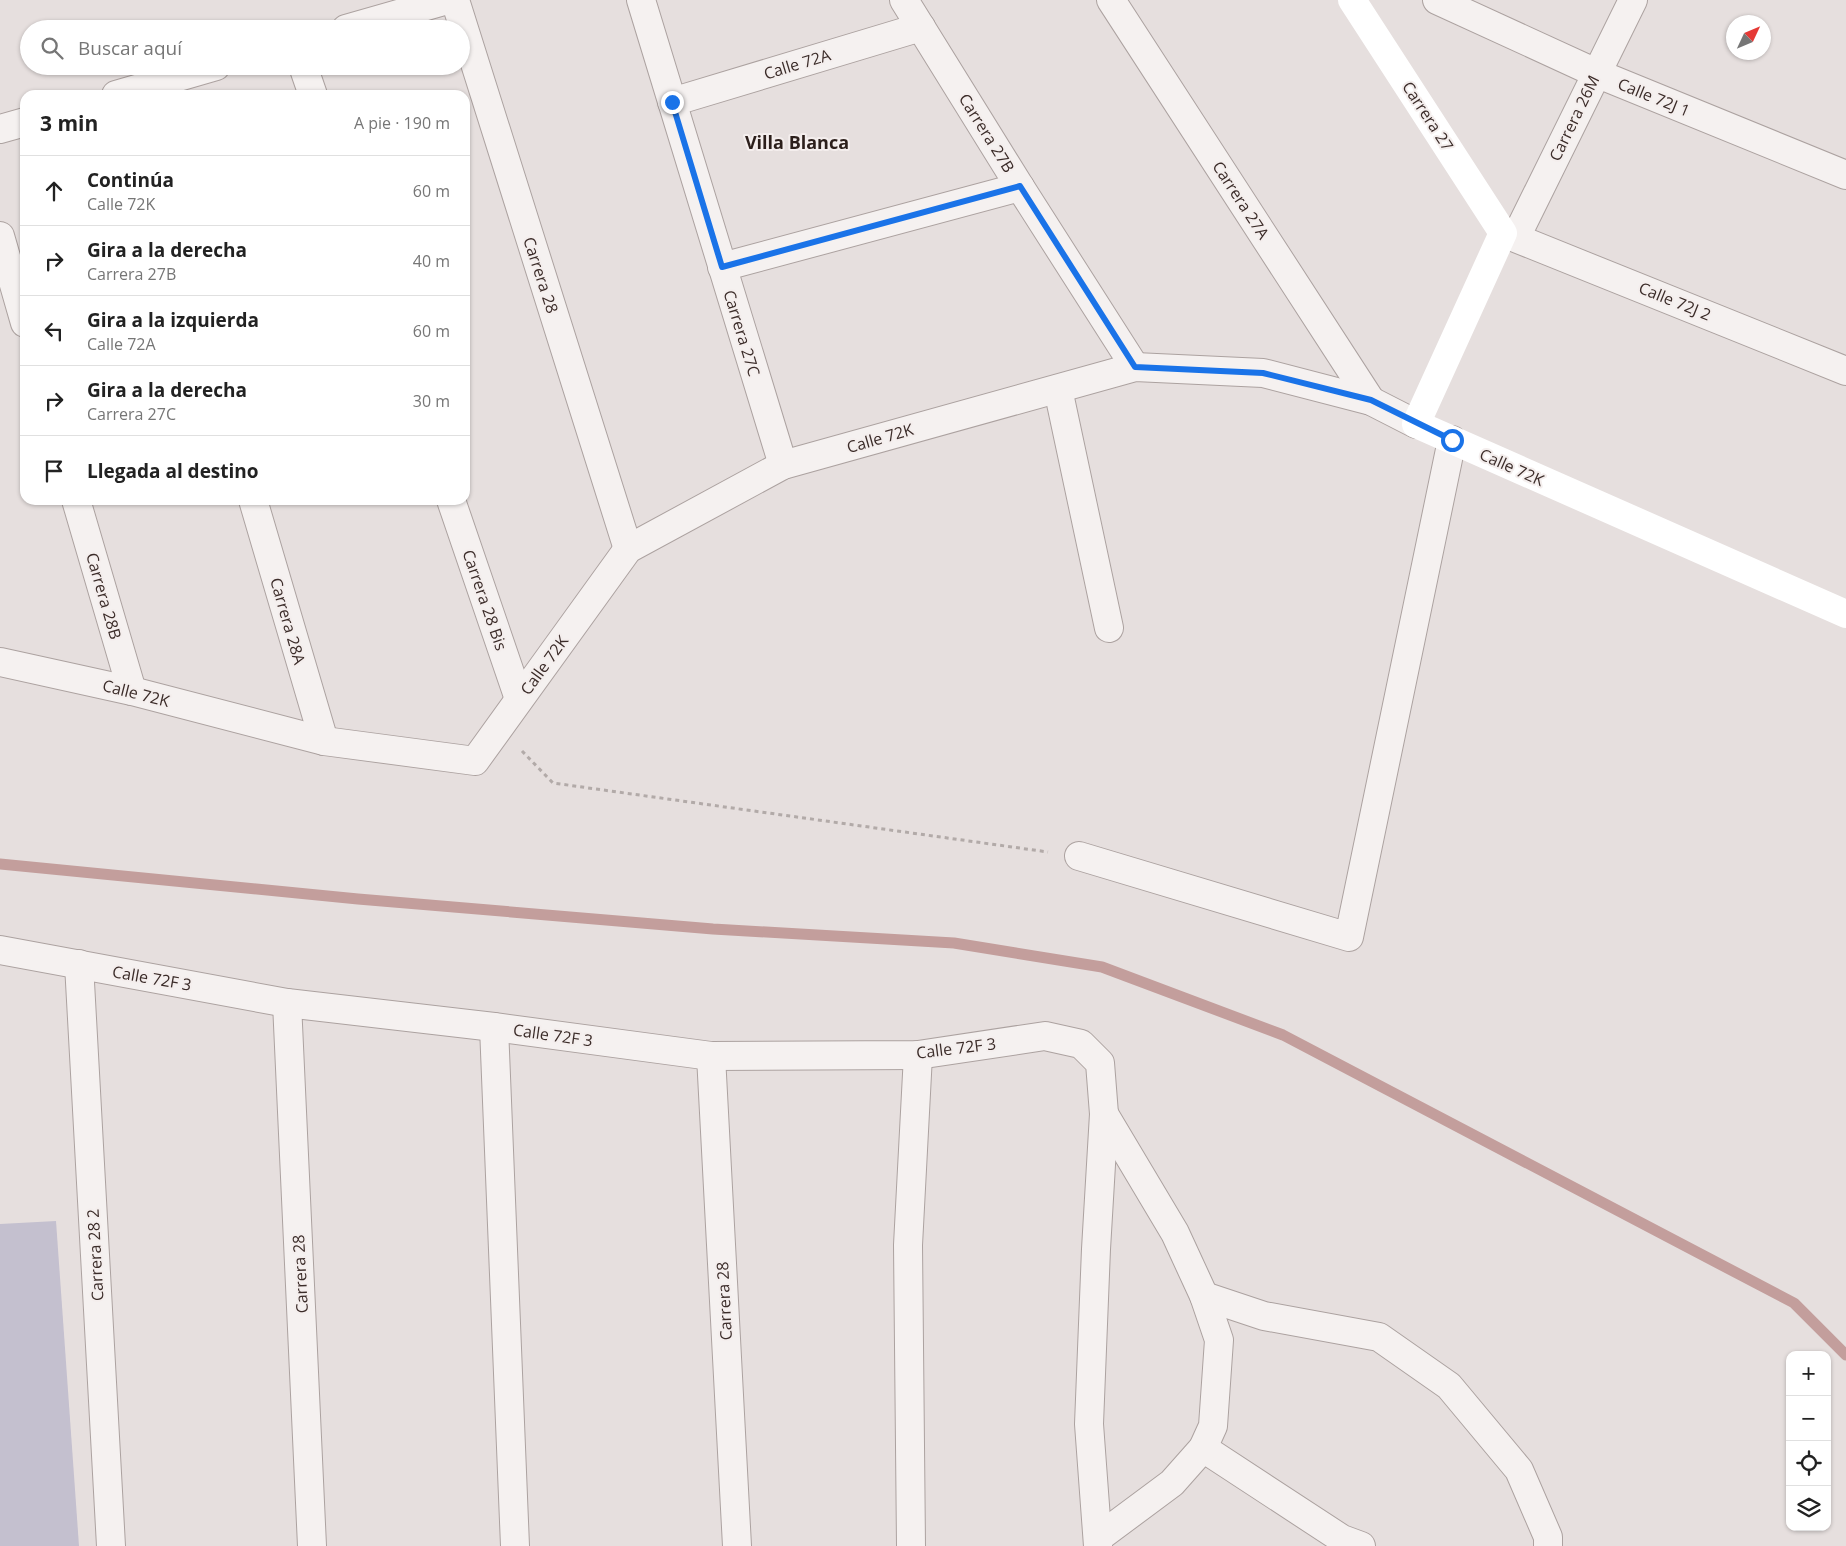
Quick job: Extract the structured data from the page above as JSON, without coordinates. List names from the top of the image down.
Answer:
{
  "streets": {
    "street": [
      "Calle 72A",
      "Calle 72J 1",
      "Carrera 27",
      "Carrera 26M",
      "Carrera 27B",
      "Carrera 27A",
      "Carrera 28",
      "Calle 72J 2",
      "Carrera 27C",
      "Calle 72K",
      "Carrera 28B",
      "Carrera 28 Bis",
      "Carrera 28A",
      "Calle 72F 3",
      "Carrera 28 2"
    ]
  },
  "crossings": [
    ["Calle 72A", "Carrera 27B"],
    ["Calle 72A", "Carrera 27C"],
    ["Calle 72J 1", "Carrera 26M"],
    ["Carrera 27", "Carrera 26M"],
    ["Carrera 27", "Calle 72J 2"],
    ["Carrera 26M", "Calle 72J 2"],
    ["Carrera 26M", "Calle 72K"],
    ["Carrera 27B", "Calle 72K"],
    ["Carrera 27A", "Calle 72K"],
    ["Carrera 28", "Calle 72K"],
    ["Carrera 28", "Calle 72F 3"],
    ["Carrera 27C", "Calle 72K"],
    ["Calle 72K", "Carrera 28B"],
    ["Calle 72K", "Carrera 28 Bis"],
    ["Calle 72K", "Carrera 28A"],
    ["Calle 72F 3", "Carrera 28 2"]
  ],
  "districts": ["Villa Blanca"],
  "north": "top right",
  "page": {
    "search": "Buscar aquí",
    "heading": ["3 min", "A pie · 190 m"],
    "list": [
      ["Continúa", "Calle 72K", "60 m"],
      ["Gira a la derecha", "Carrera 27B", "40 m"],
      ["Gira a la izquierda", "Calle 72A", "60 m"],
      ["Gira a la derecha", "Carrera 27C", "30 m"],
      "Llegada al destino"
    ],
    "map_buttons": ["+", "−"]
  }
}
